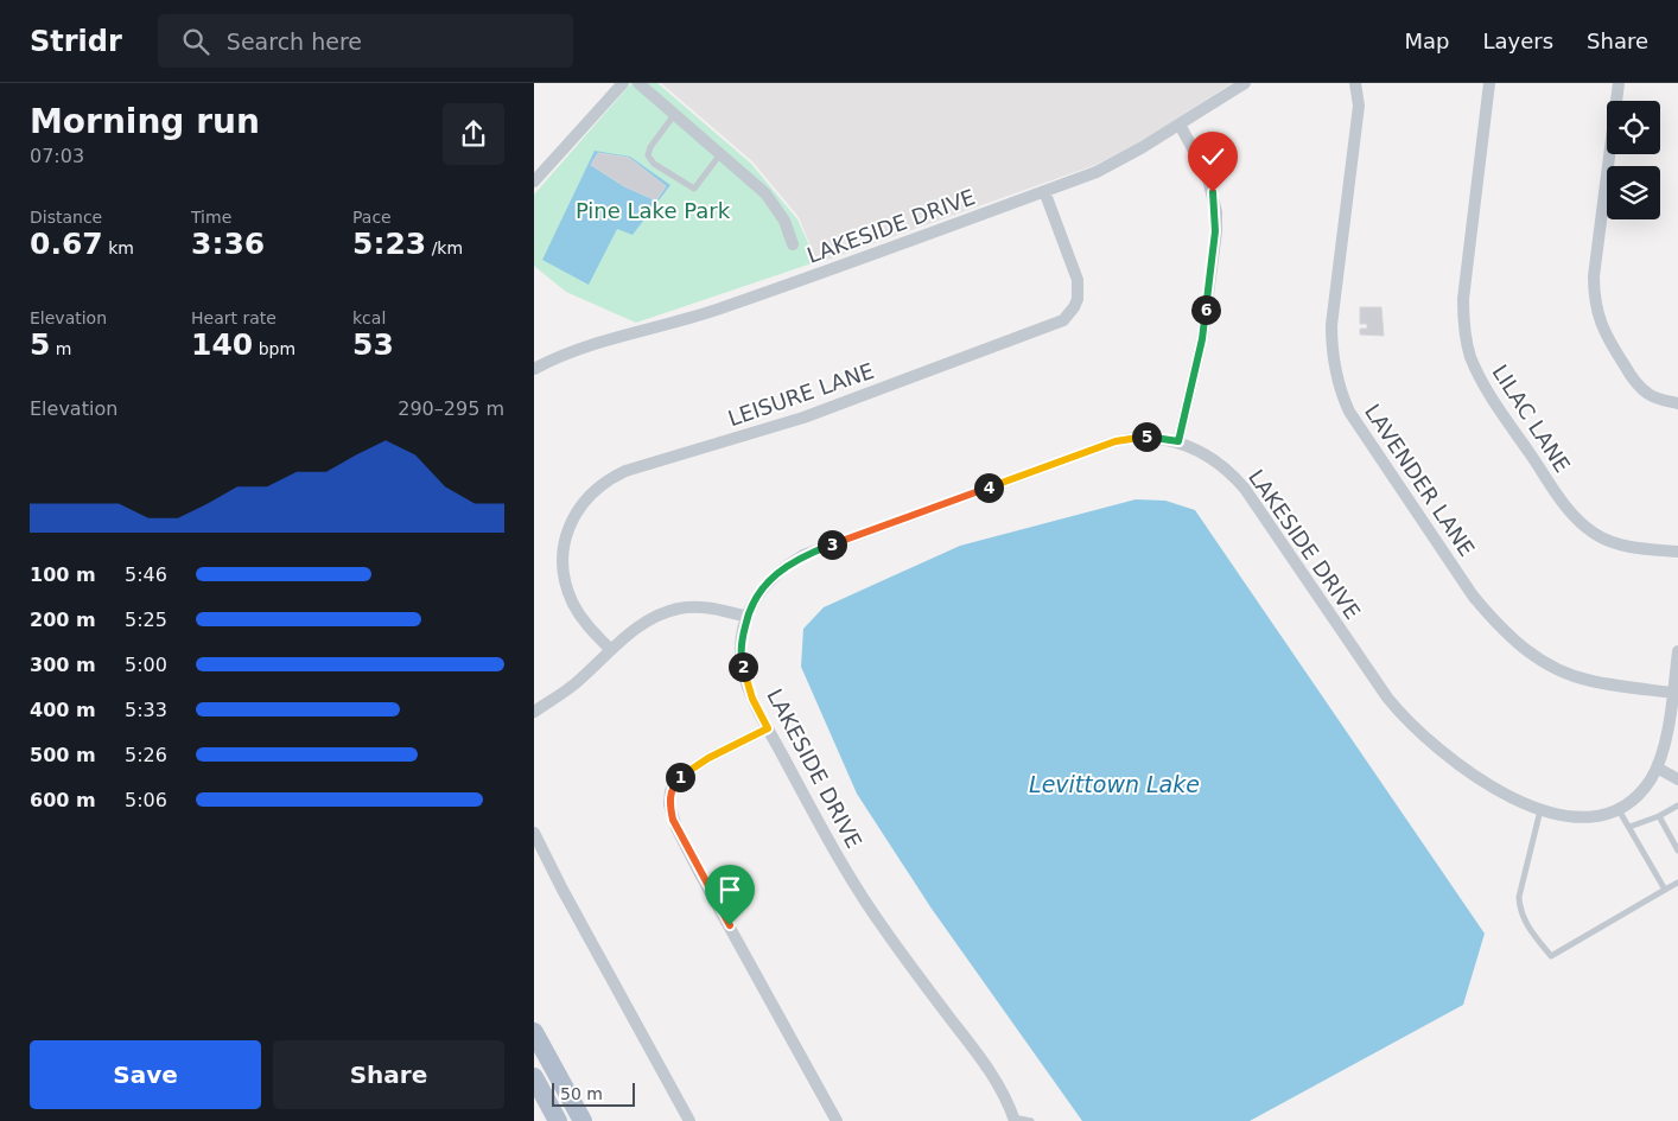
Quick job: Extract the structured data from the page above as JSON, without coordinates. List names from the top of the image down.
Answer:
{
  "streets": {
    "street": [
      "LAKESIDE DRIVE",
      "LEISURE LANE",
      "LILAC LANE",
      "LAVENDER LANE"
    ]
  },
  "crossings": [
    ["LAKESIDE DRIVE", "LEISURE LANE"],
    ["LAKESIDE DRIVE", "LAVENDER LANE"]
  ],
  "water": ["Levittown Lake"],
  "parks": ["Pine Lake Park"],
  "scale_bar": "50 m",
  "page": {
    "header": "Stridr",
    "search": "Search here",
    "nav": ["Map", "Layers", "Share"],
    "heading": ["Morning run", "07:03"],
    "stats": [
      ["Distance", "0.67 km"],
      ["Time", "3:36"],
      ["Pace", "5:23 /km"],
      ["Elevation", "5 m"],
      ["Heart rate", "140 bpm"],
      ["kcal", "53"]
    ],
    "pins": [
      "6",
      "5",
      "4",
      "3",
      "2",
      "1"
    ],
    "chart": ["Elevation", "290–295 m"],
    "list": [
      {
        "name": "100 m",
        "note": "5:46"
      },
      {
        "name": "200 m",
        "note": "5:25"
      },
      {
        "name": "300 m",
        "note": "5:00"
      },
      {
        "name": "400 m",
        "note": "5:33"
      },
      {
        "name": "500 m",
        "note": "5:26"
      },
      {
        "name": "600 m",
        "note": "5:06"
      }
    ],
    "buttons": ["Save", "Share"],
    "scale": "50 m"
  }
}
